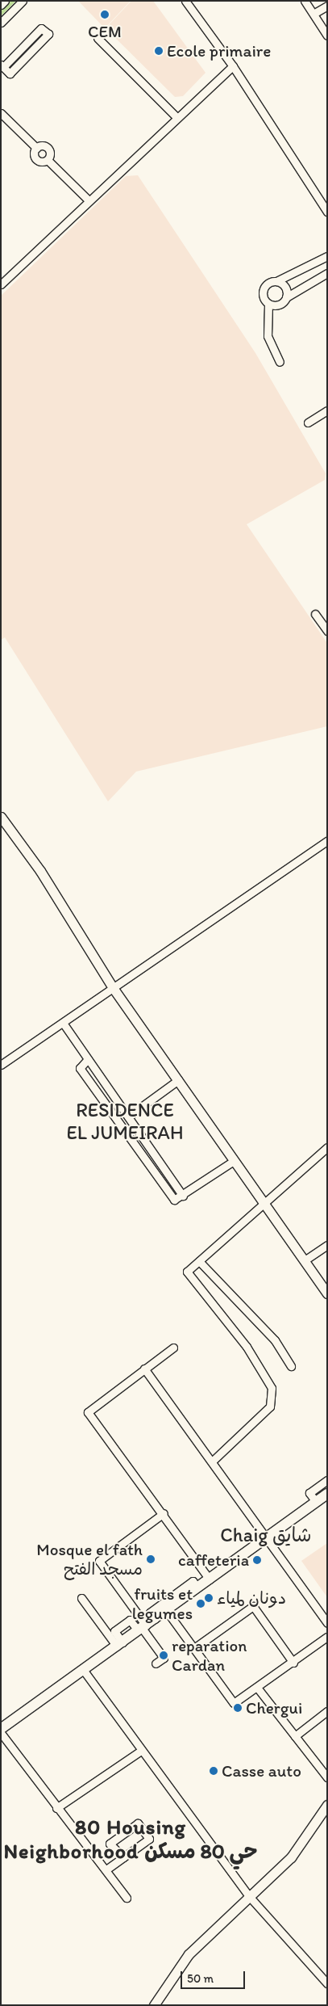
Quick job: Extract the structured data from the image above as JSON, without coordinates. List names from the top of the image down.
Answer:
{
  "districts": ["RESIDENCE EL JUMEIRAH", "Chaig شايق", "80 Housing Neighborhood حي 80 مسكن"],
  "places": [
    "CEM",
    "Ecole primaire",
    "Mosque el fath مسجد الفتح",
    "caffeteria",
    "دونان لمياء",
    "fruits et legumes",
    "reparation Cardan",
    "Chergui",
    "Casse auto"
  ],
  "scale_bar": "50 m"
}
